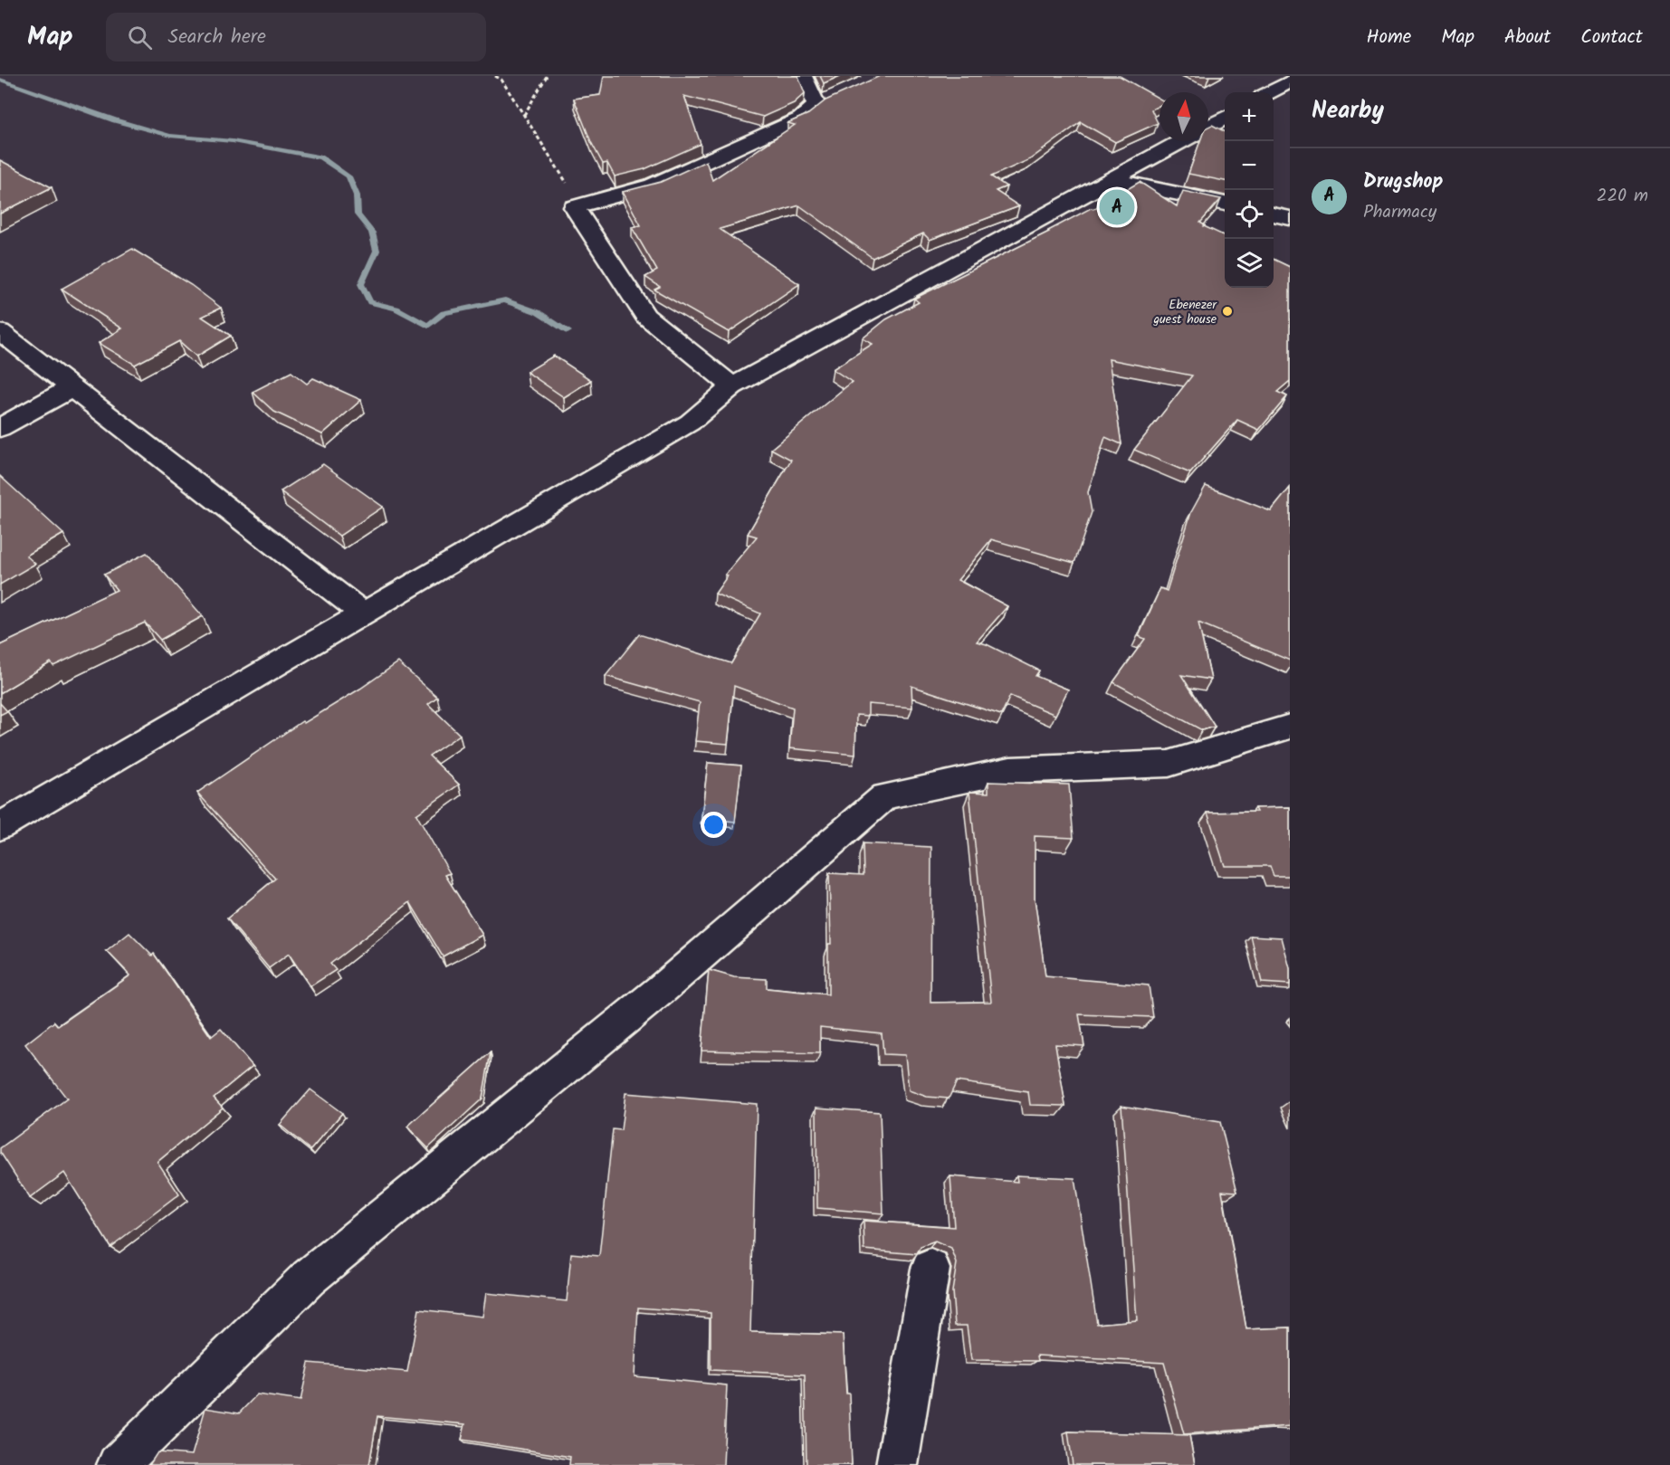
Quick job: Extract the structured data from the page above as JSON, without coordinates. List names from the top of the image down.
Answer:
{
  "places": ["Ebenezer guest house"],
  "north": "top",
  "page": {
    "header": "Map",
    "search": "Search here",
    "nav": [
      "Home",
      "Map",
      "About",
      "Contact"
    ],
    "heading": "Nearby",
    "map_buttons": ["+", "−"],
    "list": [
      {
        "mark": "A",
        "name": "Drugshop",
        "note": "Pharmacy",
        "value": "220 m"
      }
    ],
    "pins": "A"
  }
}
